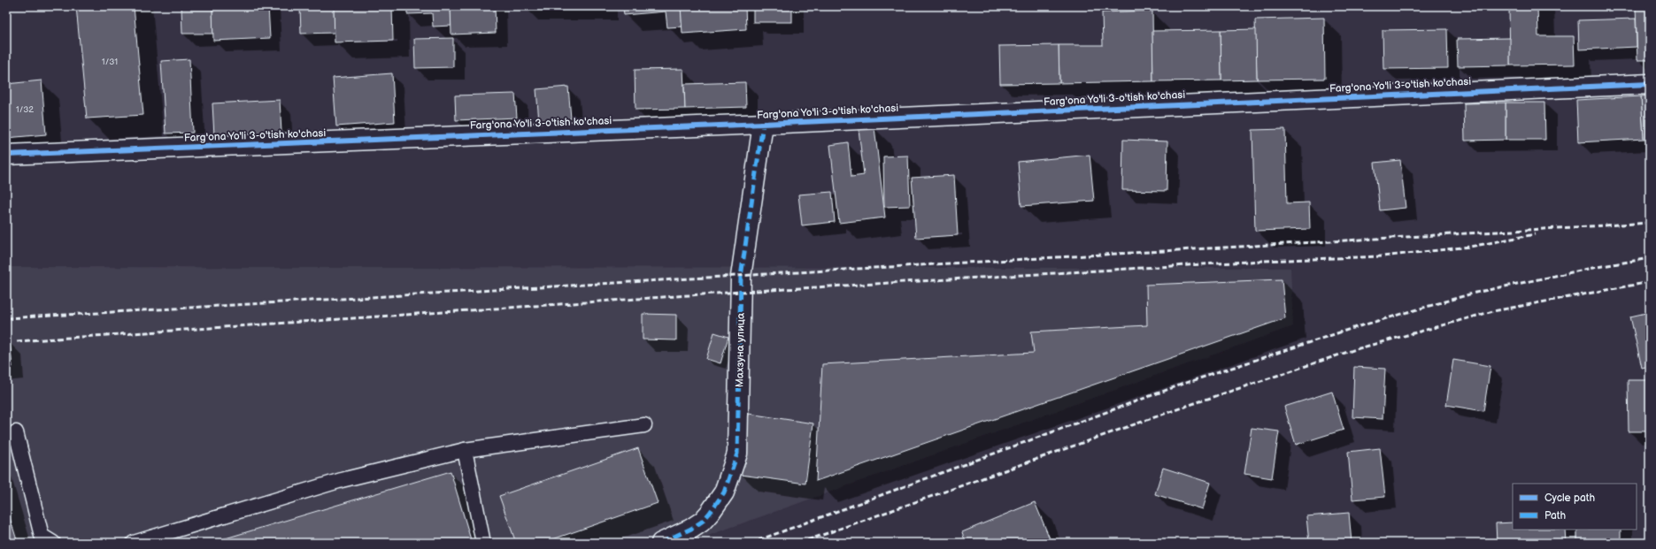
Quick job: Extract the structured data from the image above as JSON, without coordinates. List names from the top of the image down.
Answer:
{
  "streets": {
    "street": ["Farg'ona Yo'li 3-o'tish ko'chasi", "Махзуна улица"]
  },
  "crossings": [
    ["Farg'ona Yo'li 3-o'tish ko'chasi", "Махзуна улица"]
  ],
  "house_numbers": ["1/31", "1/32"],
  "legend": ["Cycle path", "Path"]
}
